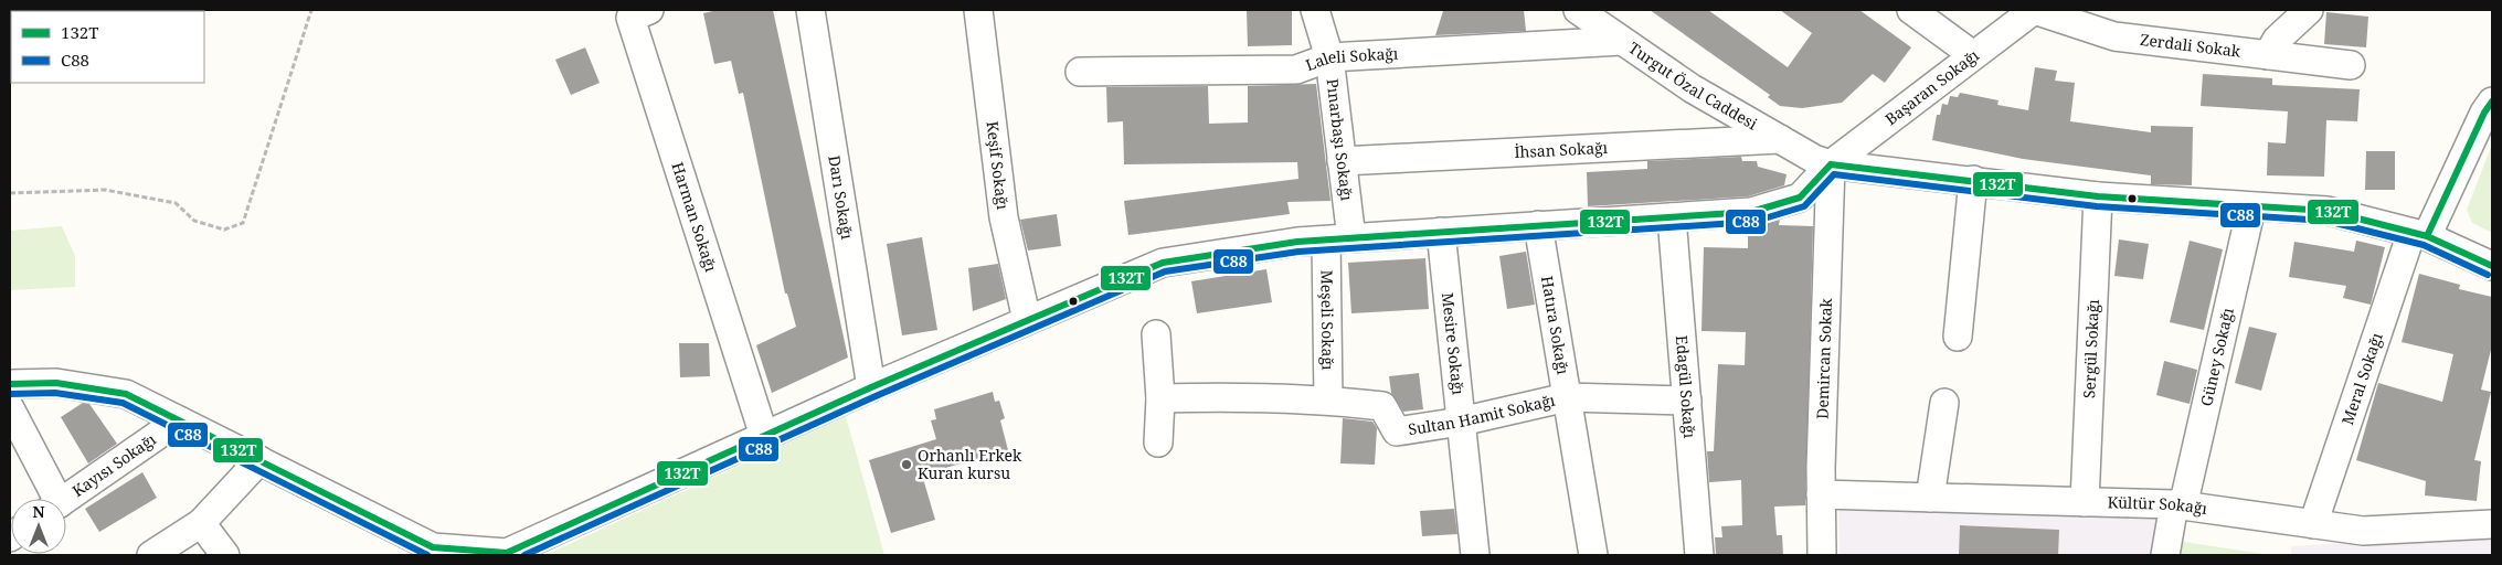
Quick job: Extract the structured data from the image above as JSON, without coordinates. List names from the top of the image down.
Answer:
{
  "streets": {
    "street": [
      "Zerdali Sokak",
      "Laleli Sokağı",
      "Turgut Özal Caddesi",
      "Başaran Sokağı",
      "Pınarbaşı Sokağı",
      "İhsan Sokağı",
      "Keşif Sokağı",
      "Darı Sokağı",
      "Harman Sokağı",
      "Meşeli Sokağı",
      "Hatıra Sokağı",
      "Mesire Sokağı",
      "Sergül Sokağı",
      "Güney Sokağı",
      "Demircan Sokak",
      "Meral Sokağı",
      "Edagül Sokağı",
      "Sultan Hamit Sokağı",
      "Kayısı Sokağı",
      "Kültür Sokağı"
    ]
  },
  "crossings": [
    ["Zerdali Sokak", "Başaran Sokağı"],
    ["Laleli Sokağı", "Turgut Özal Caddesi"],
    ["Laleli Sokağı", "Pınarbaşı Sokağı"],
    ["Turgut Özal Caddesi", "Başaran Sokağı"],
    ["Turgut Özal Caddesi", "İhsan Sokağı"],
    ["Turgut Özal Caddesi", "Sergül Sokağı"],
    ["Turgut Özal Caddesi", "Güney Sokağı"],
    ["Turgut Özal Caddesi", "Demircan Sokak"],
    ["Turgut Özal Caddesi", "Meral Sokağı"],
    ["Başaran Sokağı", "Pınarbaşı Sokağı"],
    ["Başaran Sokağı", "Keşif Sokağı"],
    ["Başaran Sokağı", "Darı Sokağı"],
    ["Başaran Sokağı", "Harman Sokağı"],
    ["Başaran Sokağı", "Meşeli Sokağı"],
    ["Başaran Sokağı", "Hatıra Sokağı"],
    ["Başaran Sokağı", "Mesire Sokağı"],
    ["Başaran Sokağı", "Demircan Sokak"],
    ["Başaran Sokağı", "Edagül Sokağı"],
    ["Pınarbaşı Sokağı", "İhsan Sokağı"],
    ["Pınarbaşı Sokağı", "Meşeli Sokağı"],
    ["Meşeli Sokağı", "Sultan Hamit Sokağı"],
    ["Hatıra Sokağı", "Sultan Hamit Sokağı"],
    ["Mesire Sokağı", "Sultan Hamit Sokağı"],
    ["Sergül Sokağı", "Kültür Sokağı"],
    ["Güney Sokağı", "Kültür Sokağı"],
    ["Demircan Sokak", "Kültür Sokağı"],
    ["Meral Sokağı", "Kültür Sokağı"],
    ["Edagül Sokağı", "Sultan Hamit Sokağı"]
  ],
  "places": ["Orhanlı Erkek Kuran kursu"],
  "lines": ["transit line 132T", "transit line C88"],
  "legend": ["132T", "C88"],
  "north": "top"
}
